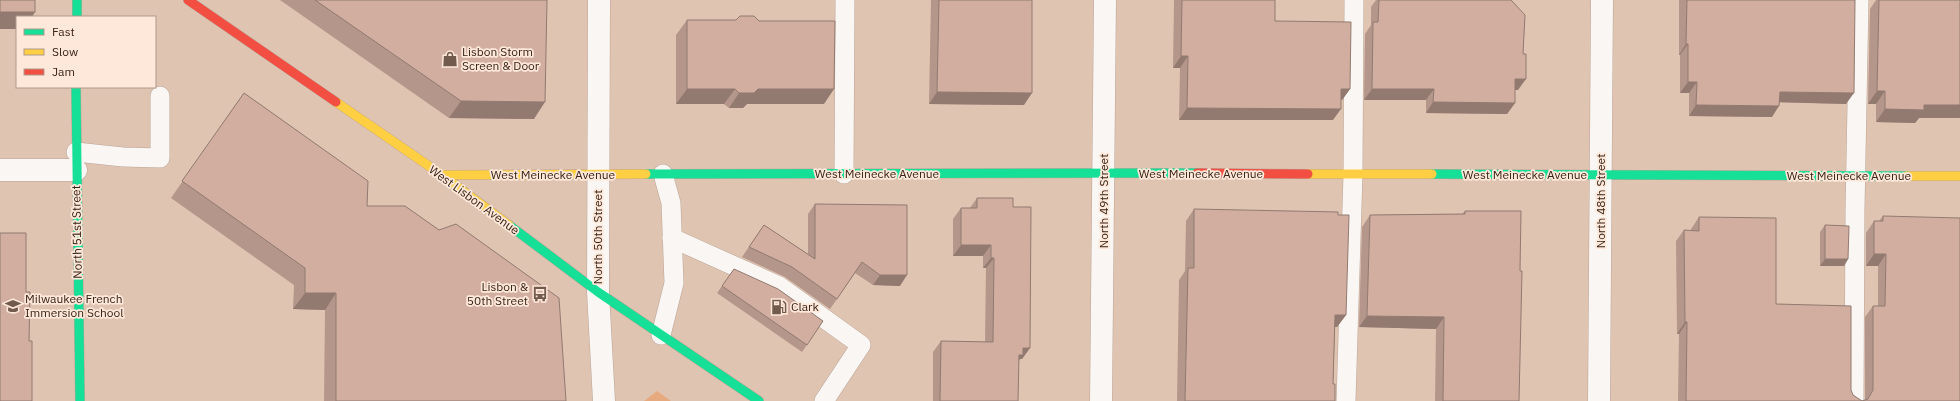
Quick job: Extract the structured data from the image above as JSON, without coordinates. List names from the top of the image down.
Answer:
{
  "streets": {
    "street": [
      "West Meinecke Avenue",
      "West Lisbon Avenue",
      "North 49th Street",
      "North 48th Street",
      "North 51st Street",
      "North 50th Street"
    ]
  },
  "crossings": [
    ["West Meinecke Avenue", "West Lisbon Avenue"],
    ["West Meinecke Avenue", "North 49th Street"],
    ["West Meinecke Avenue", "North 48th Street"],
    ["West Meinecke Avenue", "North 50th Street"],
    ["West Lisbon Avenue", "North 50th Street"]
  ],
  "places": {
    "shop": ["Lisbon Storm Screen & Door"],
    "bus stop": ["Lisbon & 50th Street"],
    "school or university": ["Milwaukee French Immersion School"],
    "fuel station": ["Clark"]
  },
  "legend": ["Fast", "Slow", "Jam"]
}
